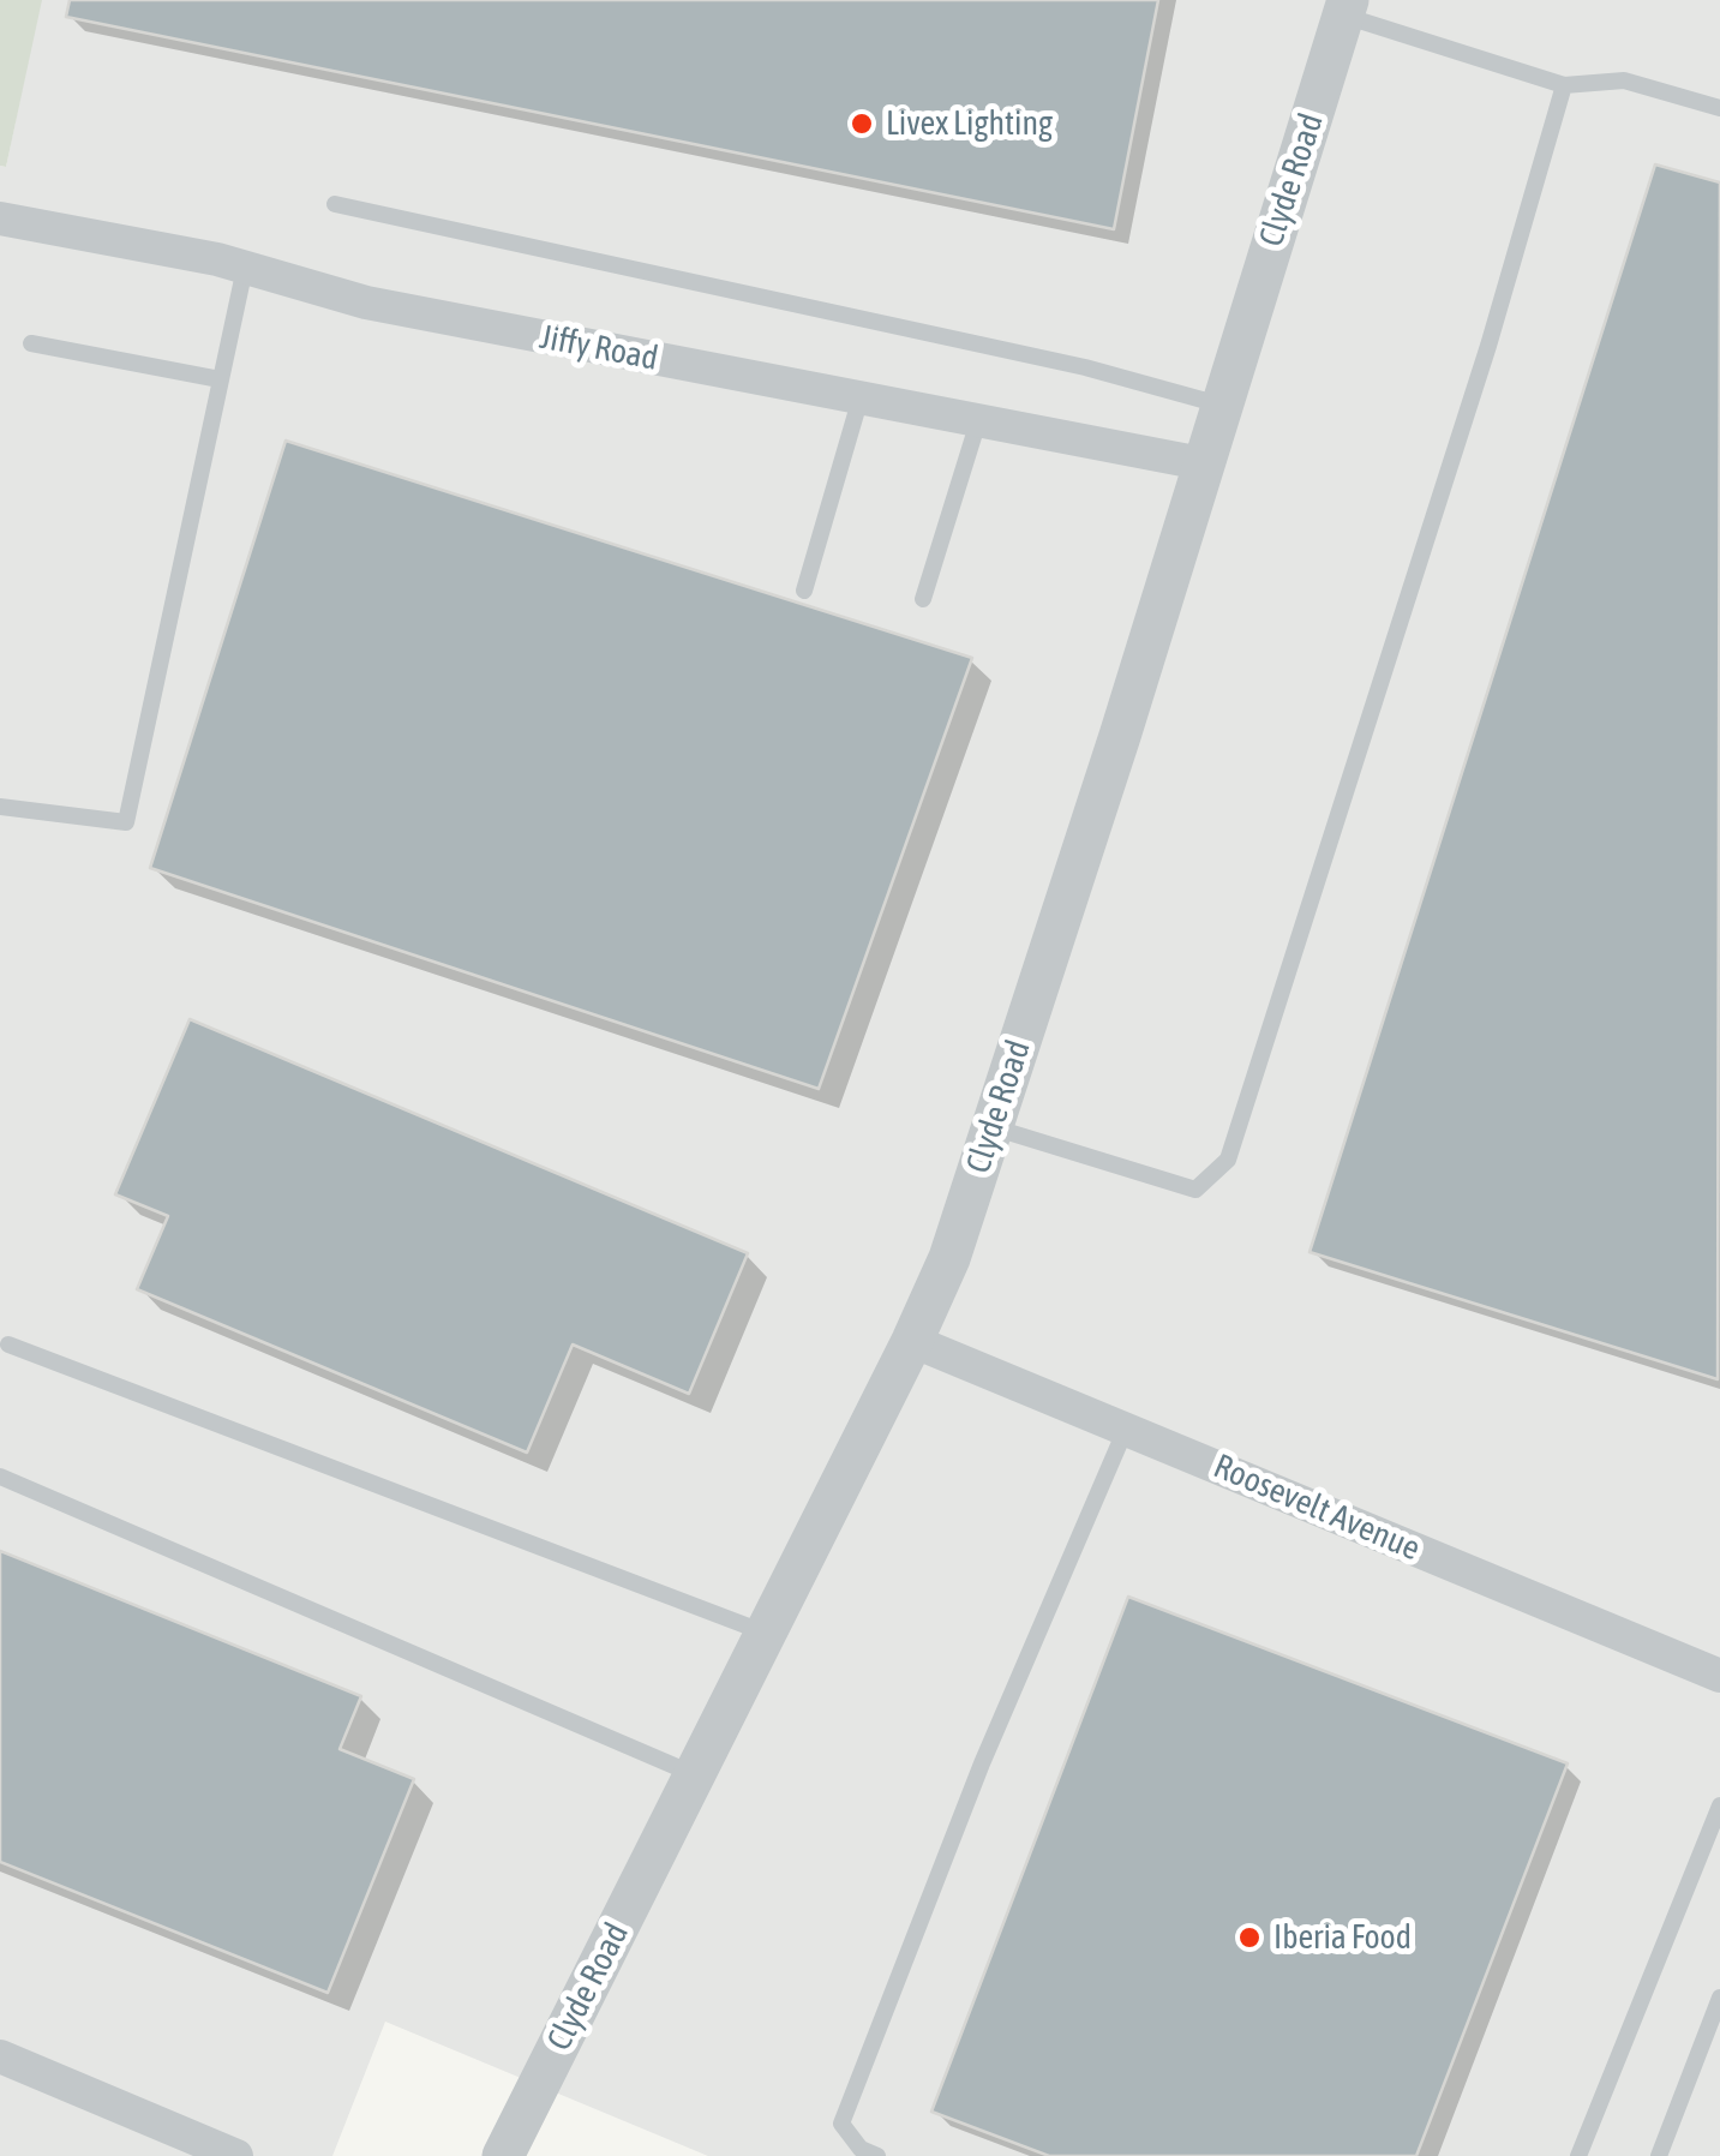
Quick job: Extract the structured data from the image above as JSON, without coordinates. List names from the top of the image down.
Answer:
{
  "streets": {
    "street": ["Clyde Road", "Jiffy Road", "Roosevelt Avenue"]
  },
  "crossings": [
    ["Clyde Road", "Jiffy Road"],
    ["Clyde Road", "Roosevelt Avenue"]
  ],
  "places": ["Livex Lighting", "Iberia Food"]
}
